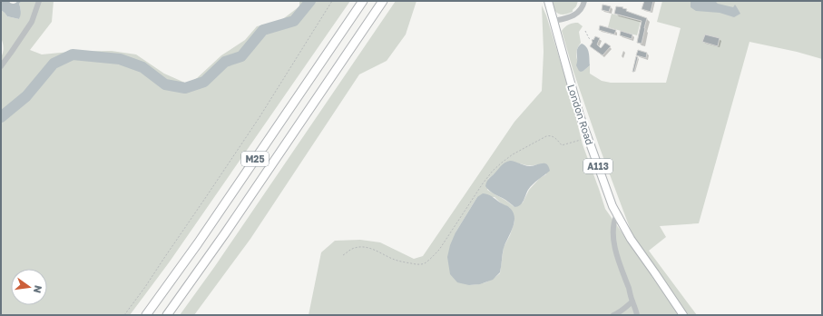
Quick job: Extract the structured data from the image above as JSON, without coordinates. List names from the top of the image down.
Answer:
{
  "streets": {
    "highway": ["M25"],
    "main road": ["London Road", "A113"]
  },
  "north": "right"
}
